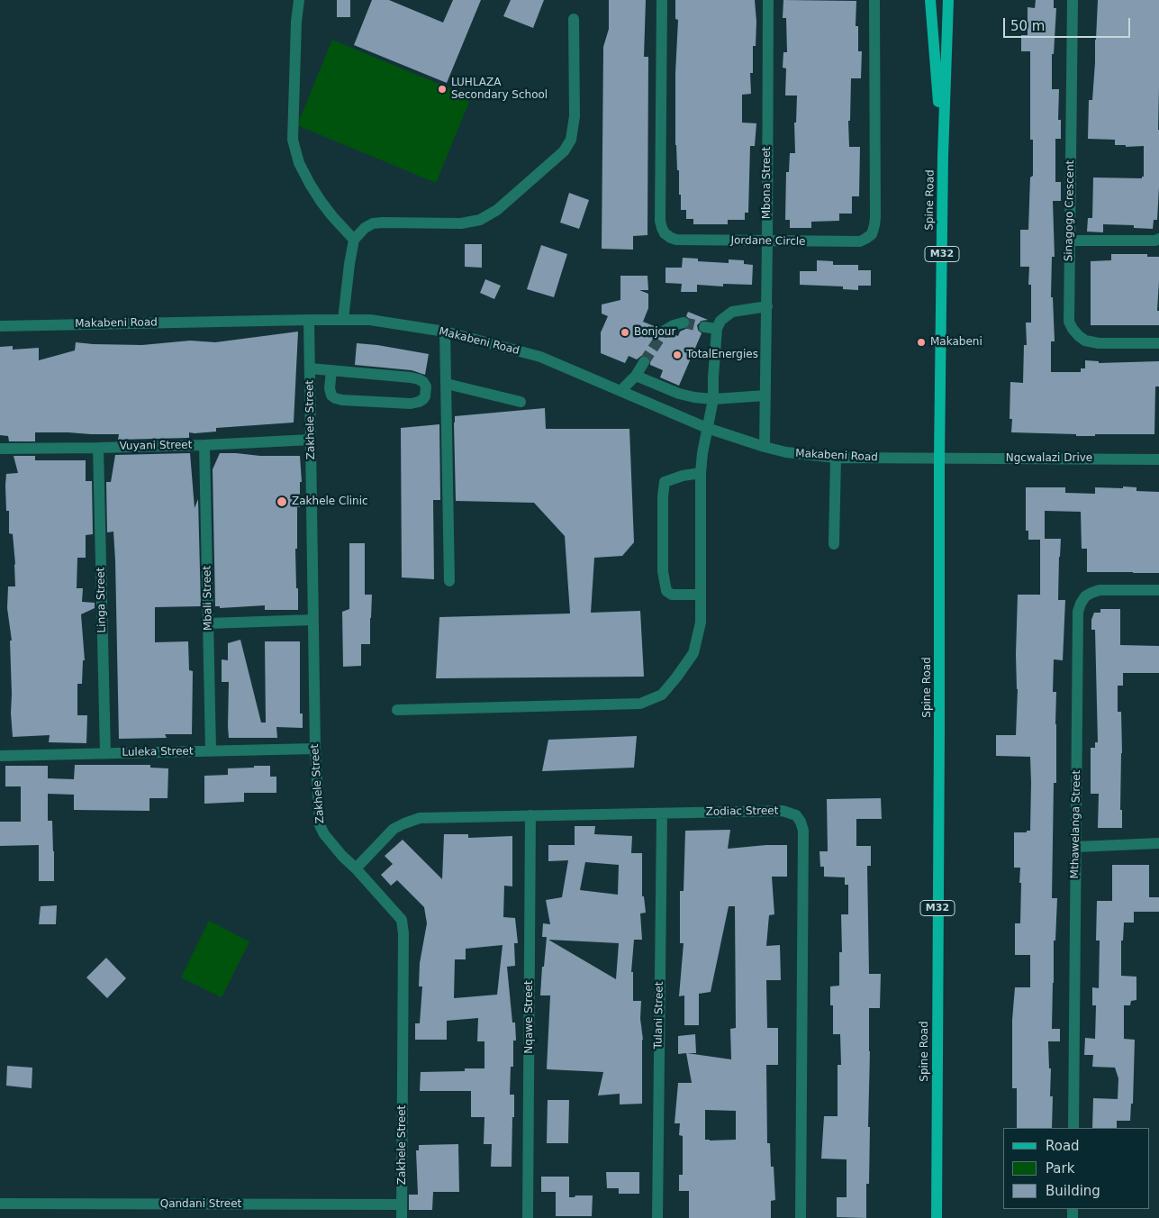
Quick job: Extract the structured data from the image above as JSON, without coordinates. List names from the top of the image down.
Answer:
{
  "streets": {
    "main road": ["Spine Road", "M32"],
    "street": [
      "Mbona Street",
      "Sinagogo Crescent",
      "Jordane Circle",
      "Makabeni Road",
      "Zakhele Street",
      "Vuyani Street",
      "Ngcwalazi Drive",
      "Mbali Street",
      "Linga Street",
      "Luleka Street",
      "Zodiac Street",
      "Mthawelanga Street",
      "Tulani Street",
      "Nqawe Street",
      "Qandani Street"
    ]
  },
  "crossings": [
    ["Mbona Street", "Jordane Circle"],
    ["Mbona Street", "Makabeni Road"],
    ["Spine Road", "Makabeni Road"],
    ["Spine Road", "Ngcwalazi Drive"],
    ["Makabeni Road", "Zakhele Street"],
    ["Makabeni Road", "Ngcwalazi Drive"],
    ["Zakhele Street", "Vuyani Street"],
    ["Zakhele Street", "Luleka Street"],
    ["Zakhele Street", "Zodiac Street"],
    ["Zakhele Street", "Qandani Street"],
    ["Vuyani Street", "Mbali Street"],
    ["Vuyani Street", "Linga Street"],
    ["Mbali Street", "Luleka Street"],
    ["Linga Street", "Luleka Street"],
    ["Zodiac Street", "Tulani Street"],
    ["Zodiac Street", "Nqawe Street"]
  ],
  "places": [
    "LUHLAZA Secondary School",
    "Bonjour",
    "Makabeni",
    "TotalEnergies",
    "Zakhele Clinic"
  ],
  "legend": ["Road", "Park", "Building"],
  "scale_bar": "50 m"
}
